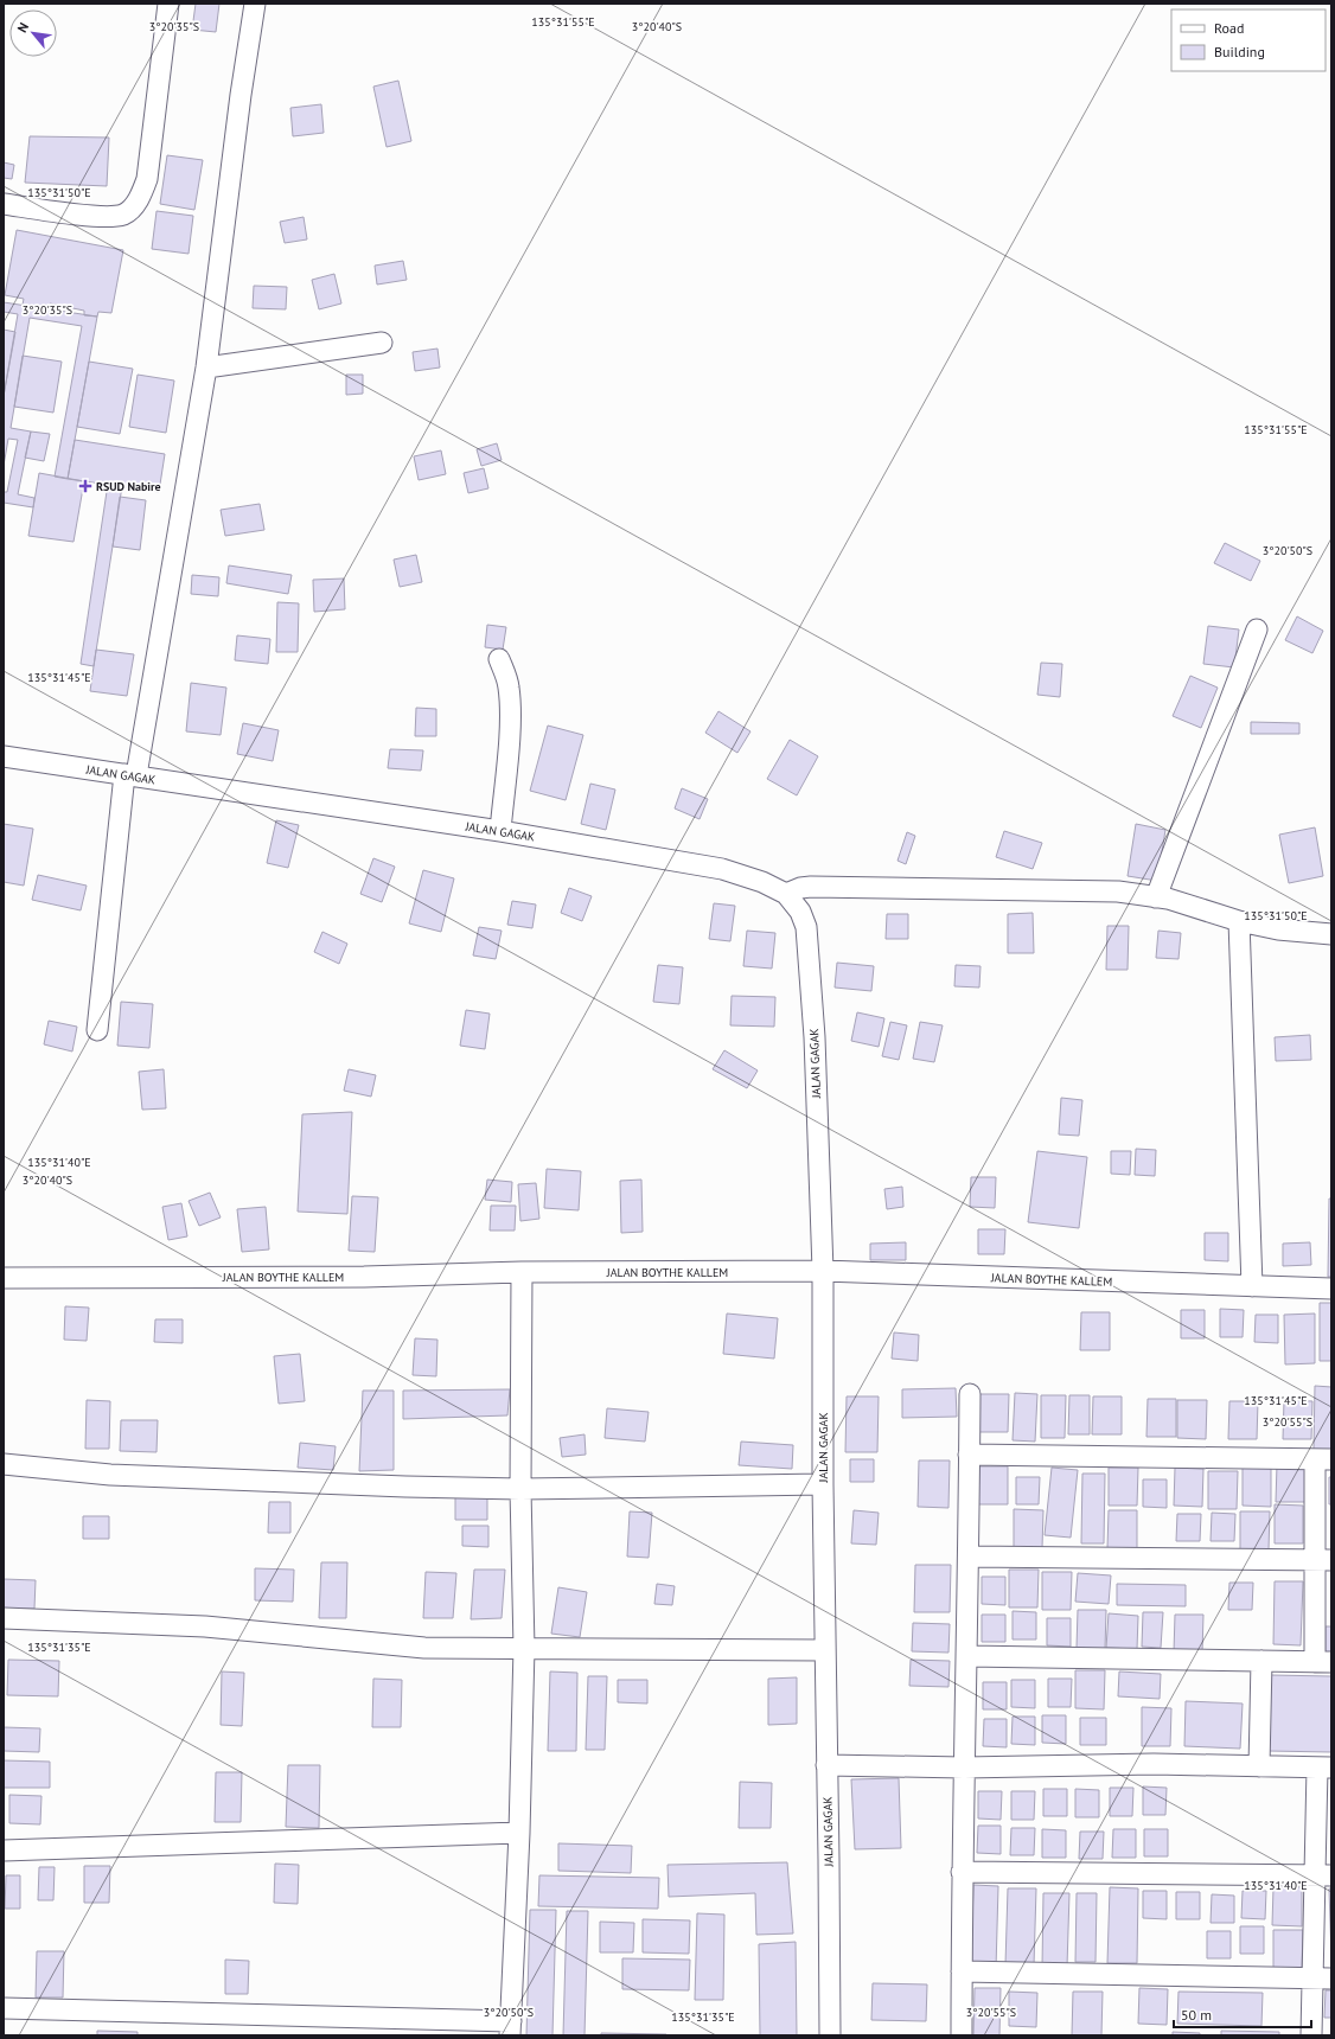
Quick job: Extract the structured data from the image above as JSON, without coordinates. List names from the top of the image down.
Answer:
{
  "streets": {
    "street": ["JALAN GAGAK", "JALAN BOYTHE KALLEM"]
  },
  "crossings": [
    ["JALAN GAGAK", "JALAN BOYTHE KALLEM"]
  ],
  "places": {
    "health": ["RSUD Nabire"]
  },
  "legend": ["Road", "Building"],
  "scale_bar": "50 m",
  "north": "top left",
  "coordinates": [
    "135°31'55\"E",
    "3°20'35\"S",
    "3°20'40\"S",
    "135°31'50\"E",
    "3°20'50\"S",
    "135°31'45\"E",
    "135°31'40\"E",
    "3°20'55\"S",
    "135°31'35\"E"
  ]
}
